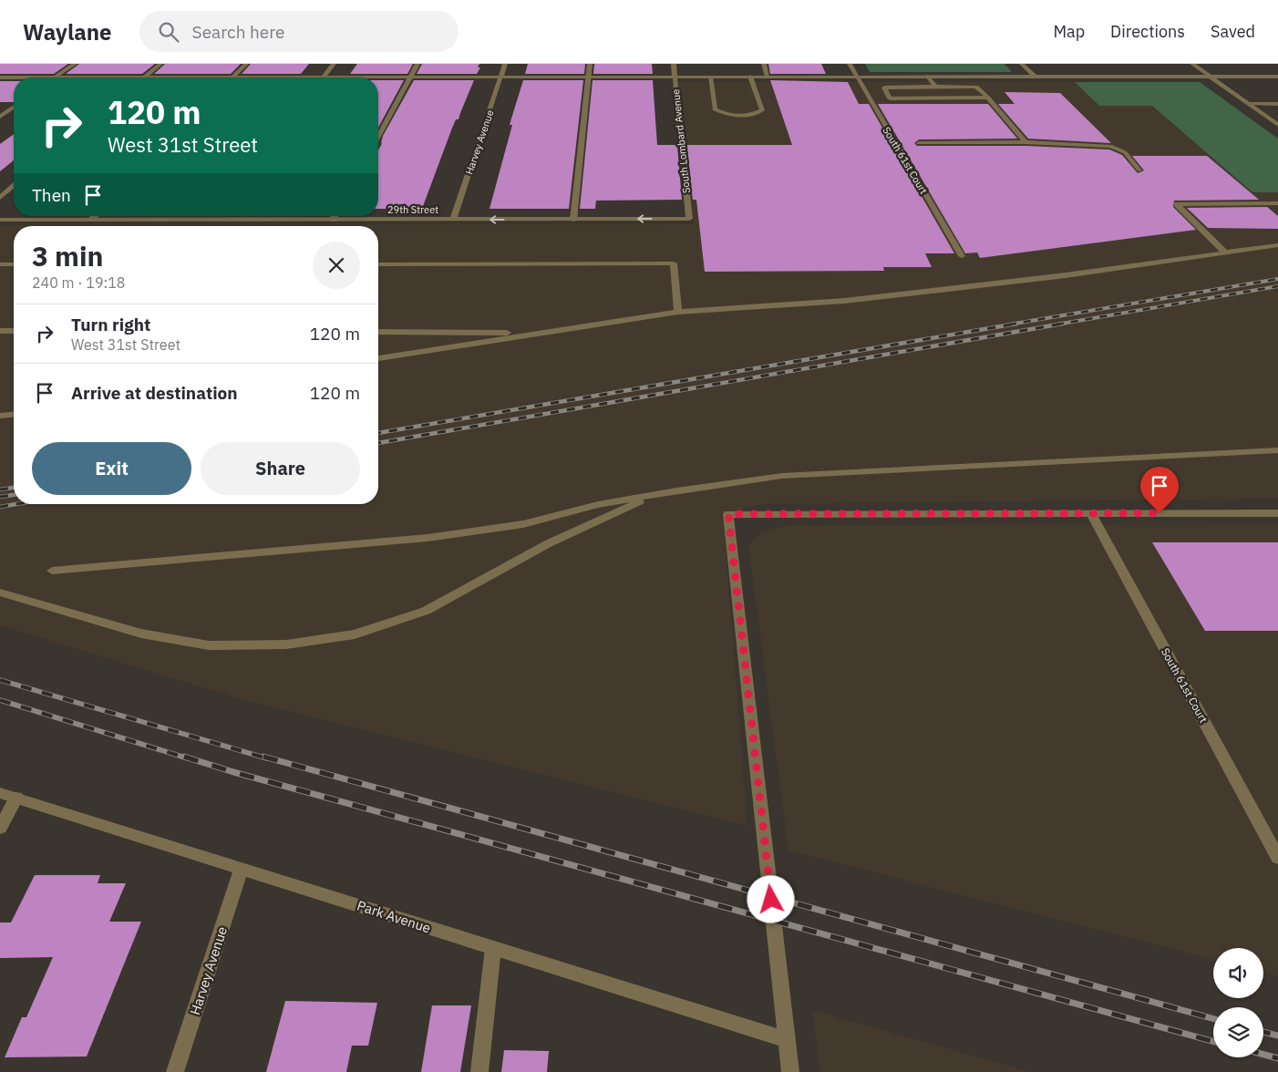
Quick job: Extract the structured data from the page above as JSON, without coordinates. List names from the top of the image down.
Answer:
{
  "streets": {
    "street": [
      "South Lombard Avenue",
      "Harvey Avenue",
      "South 61st Court",
      "29th Street",
      "Park Avenue"
    ]
  },
  "crossings": [
    ["South Lombard Avenue", "29th Street"],
    ["Harvey Avenue", "29th Street"],
    ["Harvey Avenue", "Park Avenue"]
  ],
  "page": {
    "header": "Waylane",
    "search": "Search here",
    "nav": ["Map", "Directions", "Saved"],
    "turn": ["120 m", "West 31st Street"],
    "then": "Then",
    "heading": ["3 min", "240 m · 19:18"],
    "list": [
      {
        "name": "Turn right",
        "note": "West 31st Street",
        "value": "120 m"
      },
      {
        "name": "Arrive at destination",
        "value": "120 m"
      }
    ],
    "buttons": ["Exit", "Share"]
  }
}
